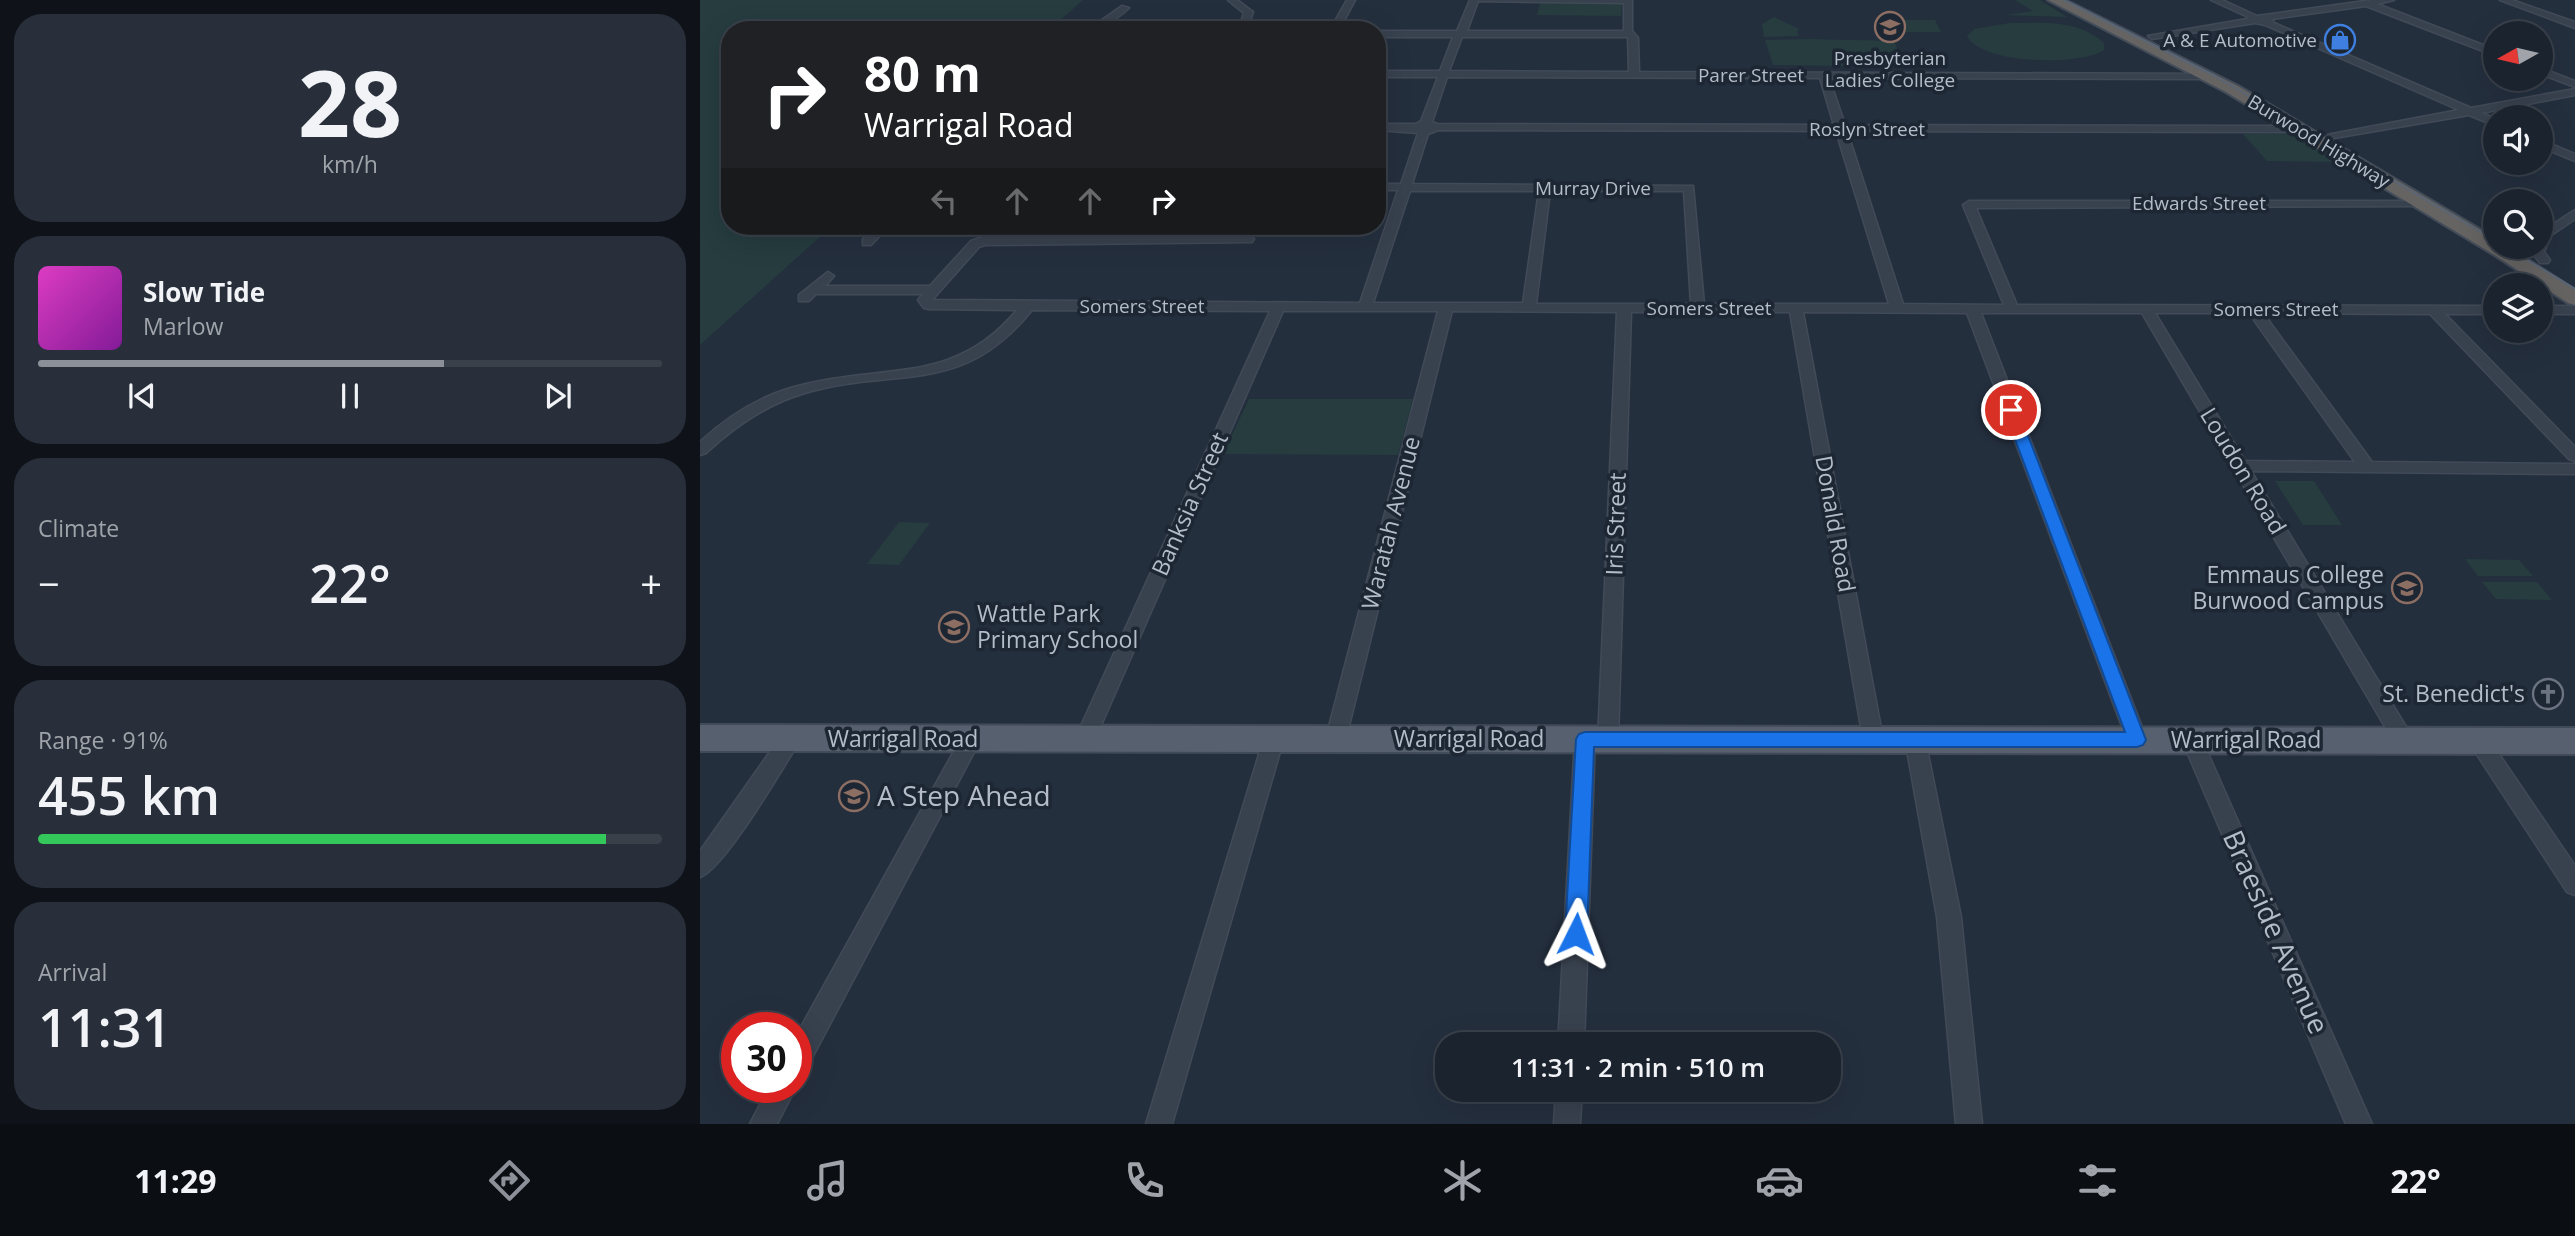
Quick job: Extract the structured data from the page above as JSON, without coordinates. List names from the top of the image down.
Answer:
{
  "streets": {
    "highway": ["Burwood Highway"],
    "main road": ["Warrigal Road"],
    "street": [
      "Parer Street",
      "Roslyn Street",
      "Murray Drive",
      "Edwards Street",
      "Somers Street",
      "Loudon Road",
      "Banksia Street",
      "Waratah Avenue",
      "Iris Street",
      "Donald Road",
      "Braeside Avenue"
    ]
  },
  "crossings": [
    ["Parer Street", "Burwood Highway"],
    ["Roslyn Street", "Burwood Highway"],
    ["Burwood Highway", "Edwards Street"],
    ["Murray Drive", "Somers Street"],
    ["Edwards Street", "Somers Street"],
    ["Somers Street", "Loudon Road"],
    ["Somers Street", "Banksia Street"],
    ["Somers Street", "Waratah Avenue"],
    ["Somers Street", "Iris Street"],
    ["Somers Street", "Donald Road"],
    ["Loudon Road", "Warrigal Road"],
    ["Banksia Street", "Warrigal Road"],
    ["Waratah Avenue", "Warrigal Road"],
    ["Iris Street", "Warrigal Road"],
    ["Donald Road", "Warrigal Road"],
    ["Warrigal Road", "Braeside Avenue"]
  ],
  "places": {
    "school or university": [
      "Presbyterian Ladies' College",
      "Emmaus College Burwood Campus",
      "Wattle Park Primary School",
      "A Step Ahead"
    ],
    "shop": ["A & E Automotive"],
    "church": ["St. Benedict's"]
  },
  "north": "left",
  "page": {
    "tile": [
      ["28", "km/h"],
      "Climate",
      ["Range · 91%", "455 km"],
      ["Arrival", "11:31"]
    ],
    "turn": ["80 m", "Warrigal Road"],
    "song": ["Slow Tide", "Marlow"],
    "heat": ["−", "22°", "+"],
    "limit": "30",
    "trip": "11:31 · 2 min · 510 m",
    "tabs": ["11:29", "22°"]
  }
}
